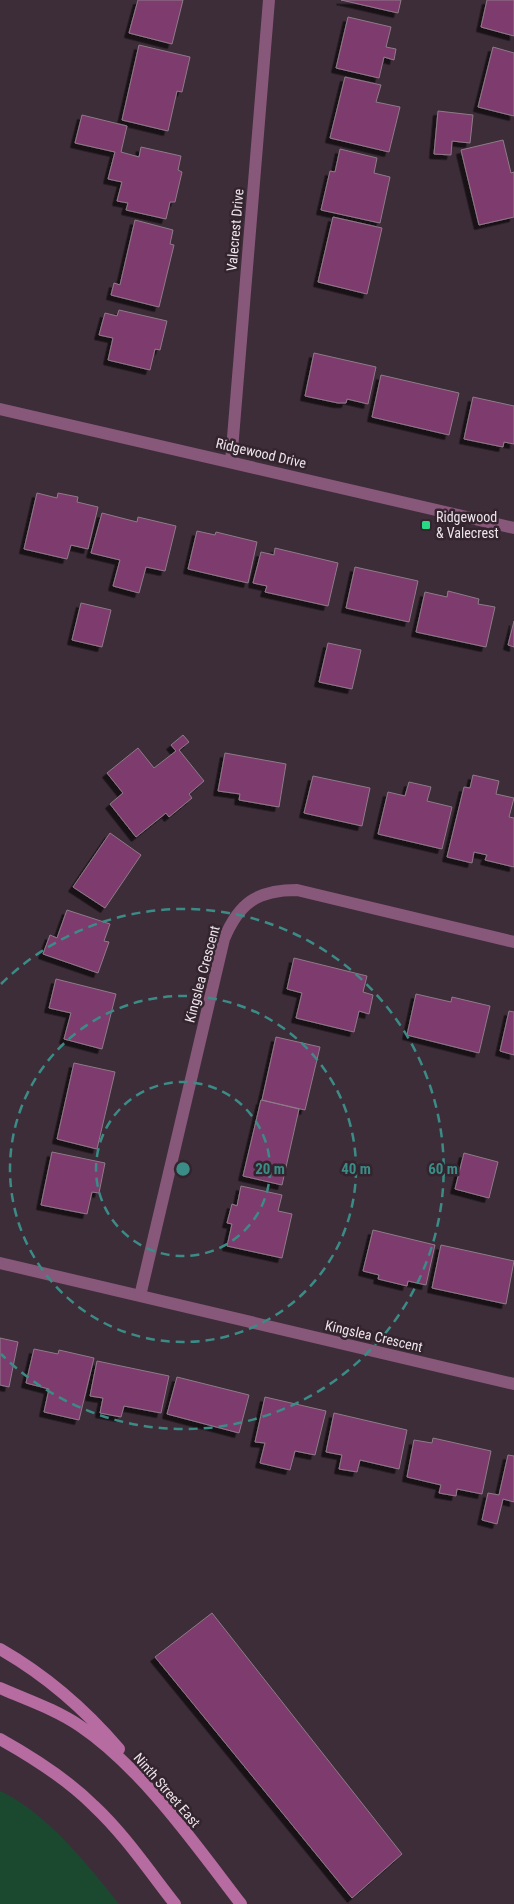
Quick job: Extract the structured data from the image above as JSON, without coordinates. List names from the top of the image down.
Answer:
{
  "streets": {
    "main road": ["Ninth Street East"],
    "street": ["Valecrest Drive", "Ridgewood Drive", "Kingslea Crescent"]
  },
  "crossings": [
    ["Valecrest Drive", "Ridgewood Drive"]
  ],
  "places": {
    "transit": ["Ridgewood & Valecrest"]
  },
  "rings": ["20 m", "40 m", "60 m"]
}
